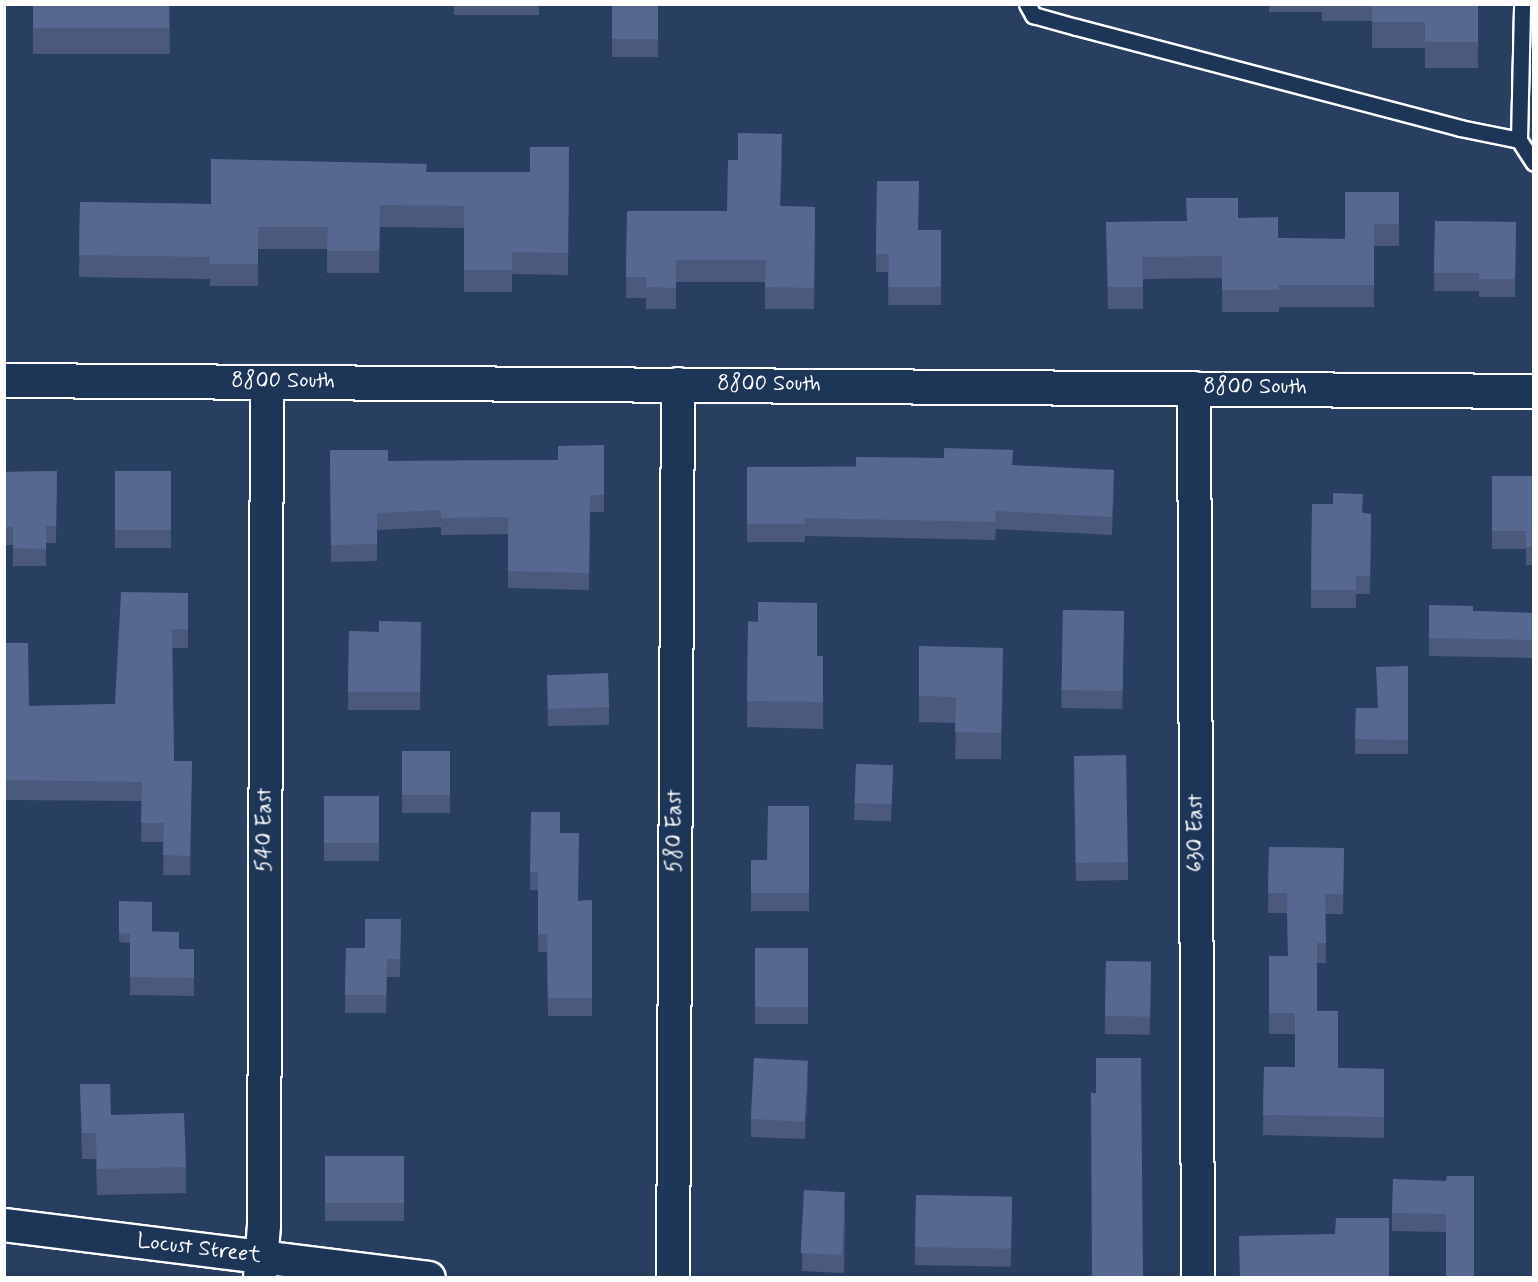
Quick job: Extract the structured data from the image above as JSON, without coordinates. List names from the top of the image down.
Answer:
{
  "streets": {
    "street": [
      "8800 South",
      "540 East",
      "580 East",
      "630 East",
      "Locust Street"
    ]
  },
  "crossings": [
    ["8800 South", "540 East"],
    ["8800 South", "580 East"],
    ["8800 South", "630 East"],
    ["540 East", "Locust Street"]
  ]
}
